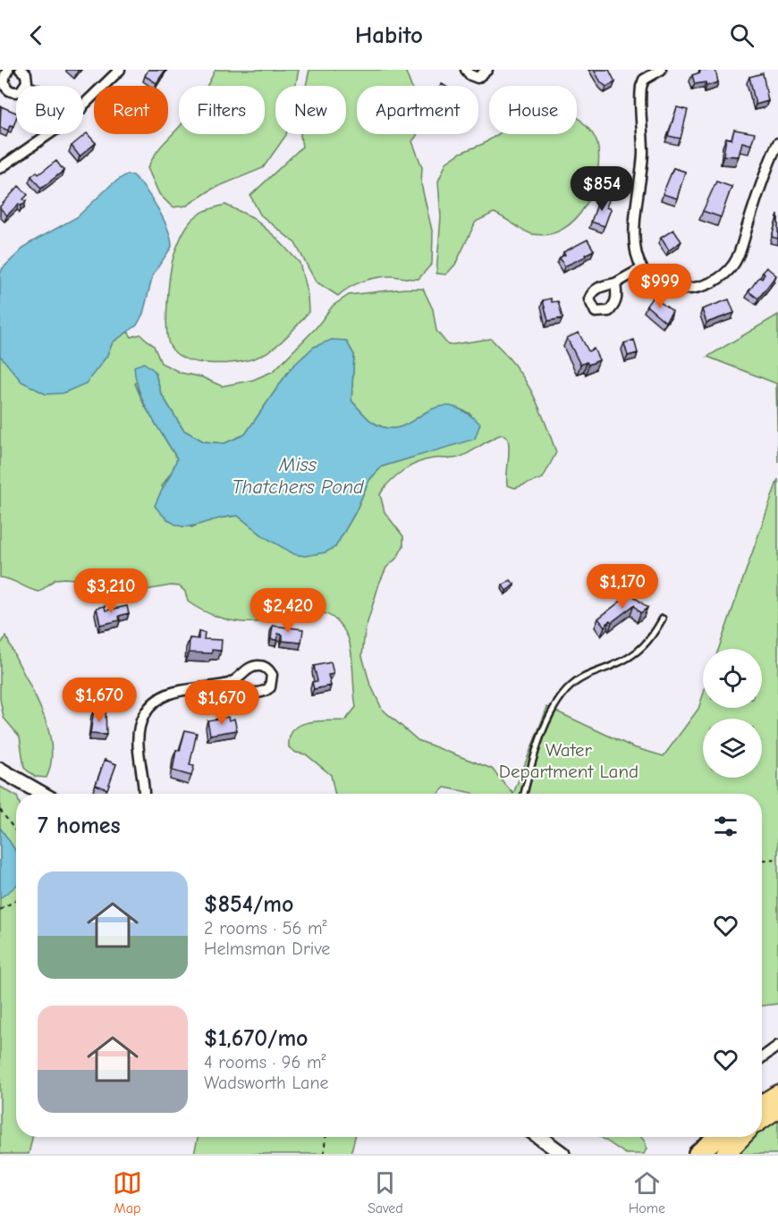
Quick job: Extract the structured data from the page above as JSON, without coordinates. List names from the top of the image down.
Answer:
{
  "water": ["Miss Thatchers Pond"],
  "parks": ["Water Department Land"],
  "page": {
    "header": "Habito",
    "chip": [
      "Buy",
      "Rent",
      "Filters",
      "New",
      "Apartment",
      "House"
    ],
    "price": [
      "$854",
      "$999",
      "$1,170",
      "$3,210",
      "$2,420",
      "$1,670",
      "$1,670"
    ],
    "heading": "7 homes",
    "list": [
      {
        "name": "$854/mo",
        "note": "2 rooms · 56 m² · Helmsman Drive"
      },
      {
        "name": "$1,670/mo",
        "note": "4 rooms · 96 m² · Wadsworth Lane"
      }
    ],
    "tabs": ["Map", "Saved", "Home"]
  }
}
